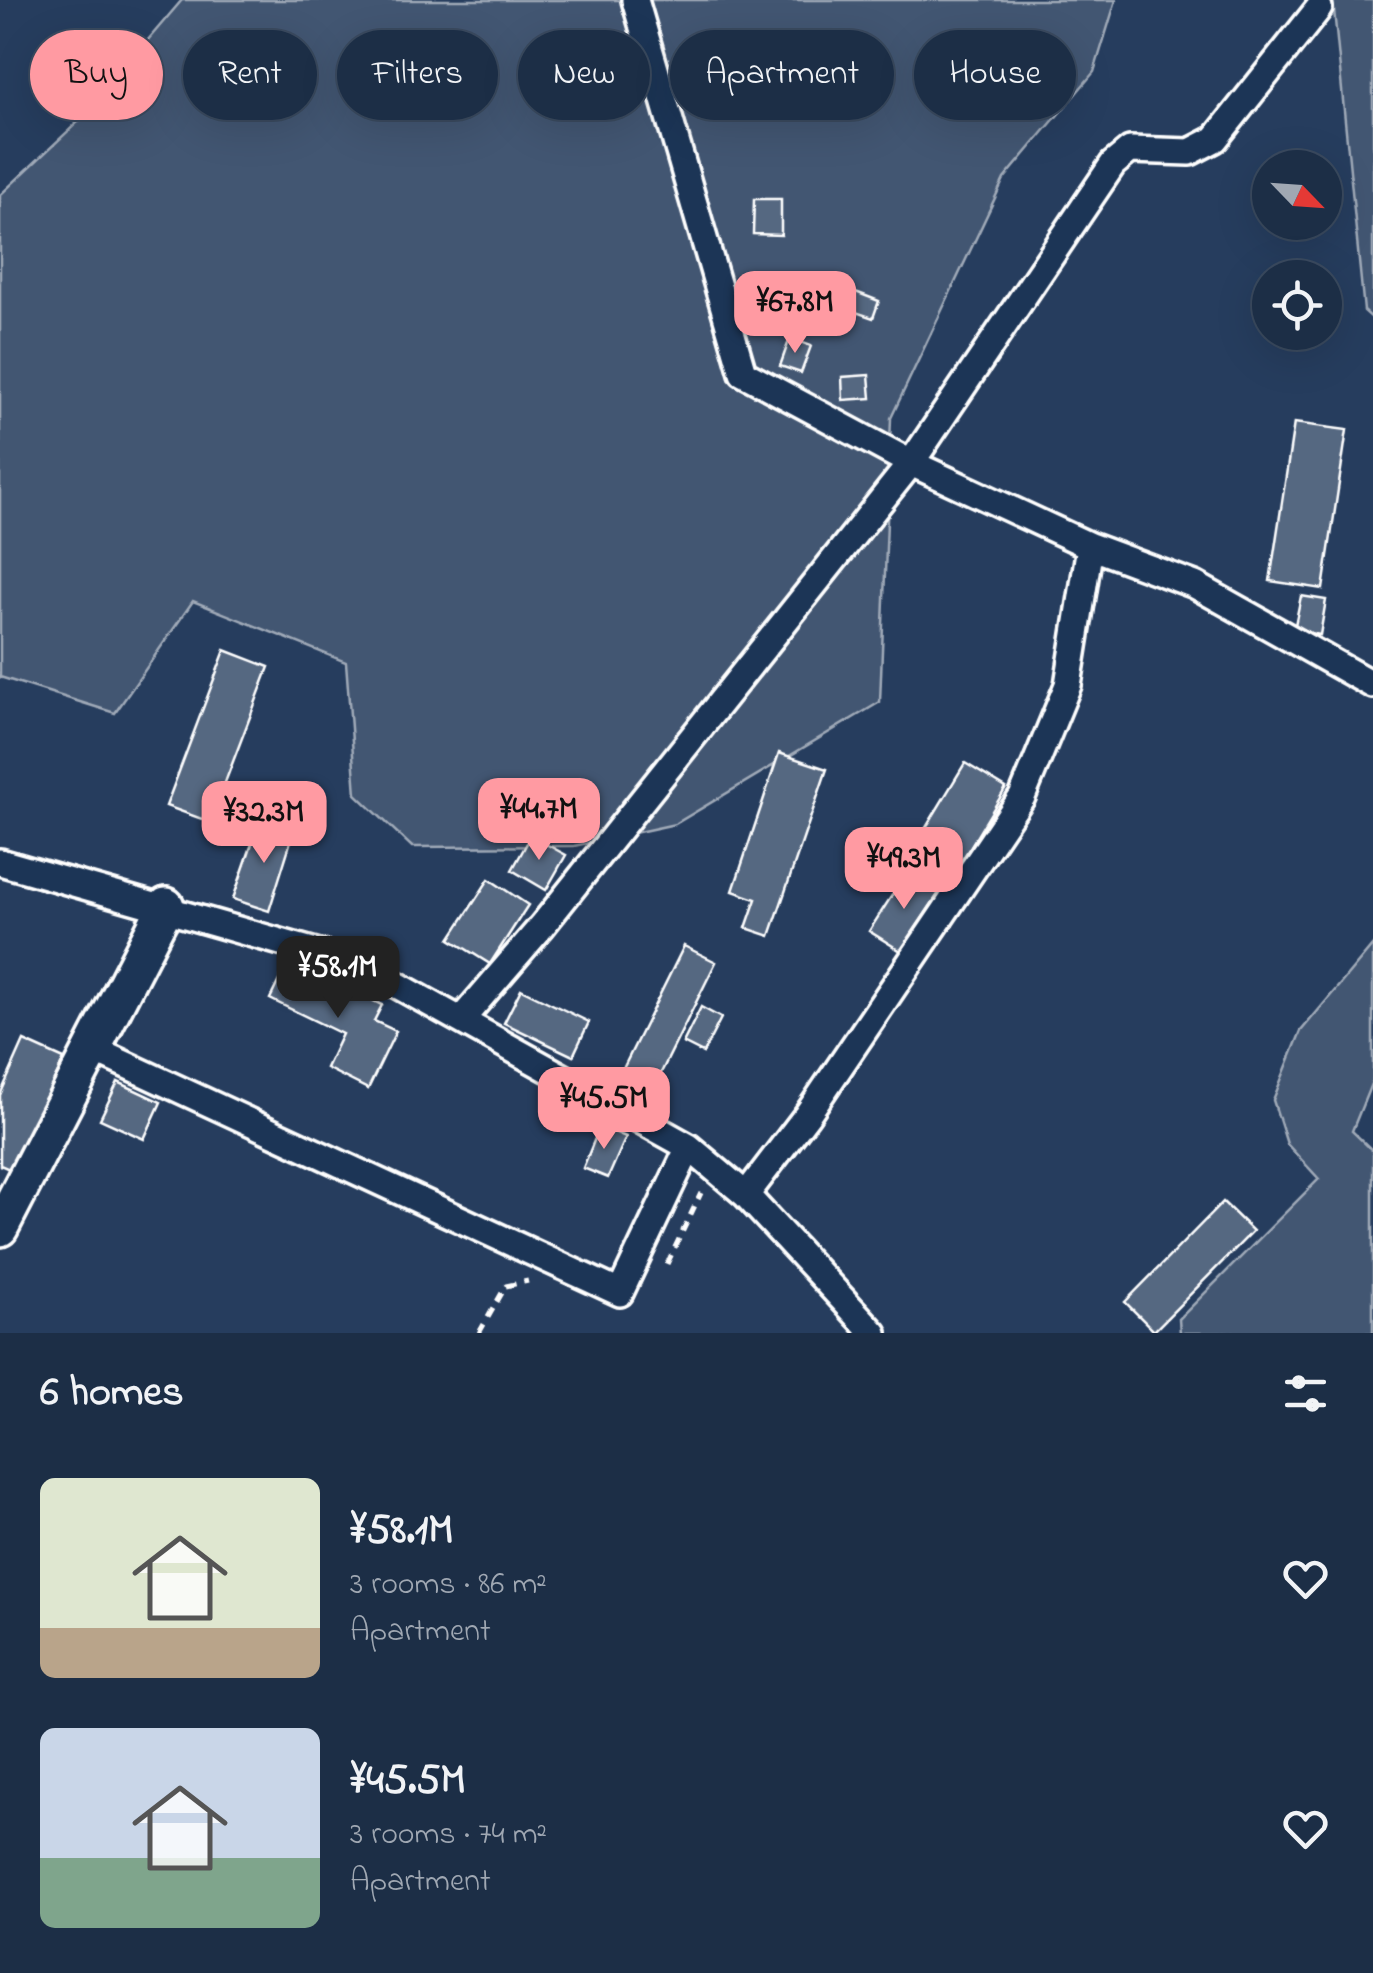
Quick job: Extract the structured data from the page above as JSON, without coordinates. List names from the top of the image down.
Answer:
{
  "north": "bottom right",
  "page": {
    "chip": [
      "Buy",
      "Rent",
      "Filters",
      "New",
      "Apartment",
      "House"
    ],
    "price": [
      "¥67.8M",
      "¥44.7M",
      "¥32.3M",
      "¥49.3M",
      "¥58.1M",
      "¥45.5M"
    ],
    "heading": "6 homes",
    "list": [
      {
        "name": "¥58.1M",
        "note": "3 rooms · 86 m² · Apartment"
      },
      {
        "name": "¥45.5M",
        "note": "3 rooms · 74 m² · Apartment"
      }
    ]
  }
}
